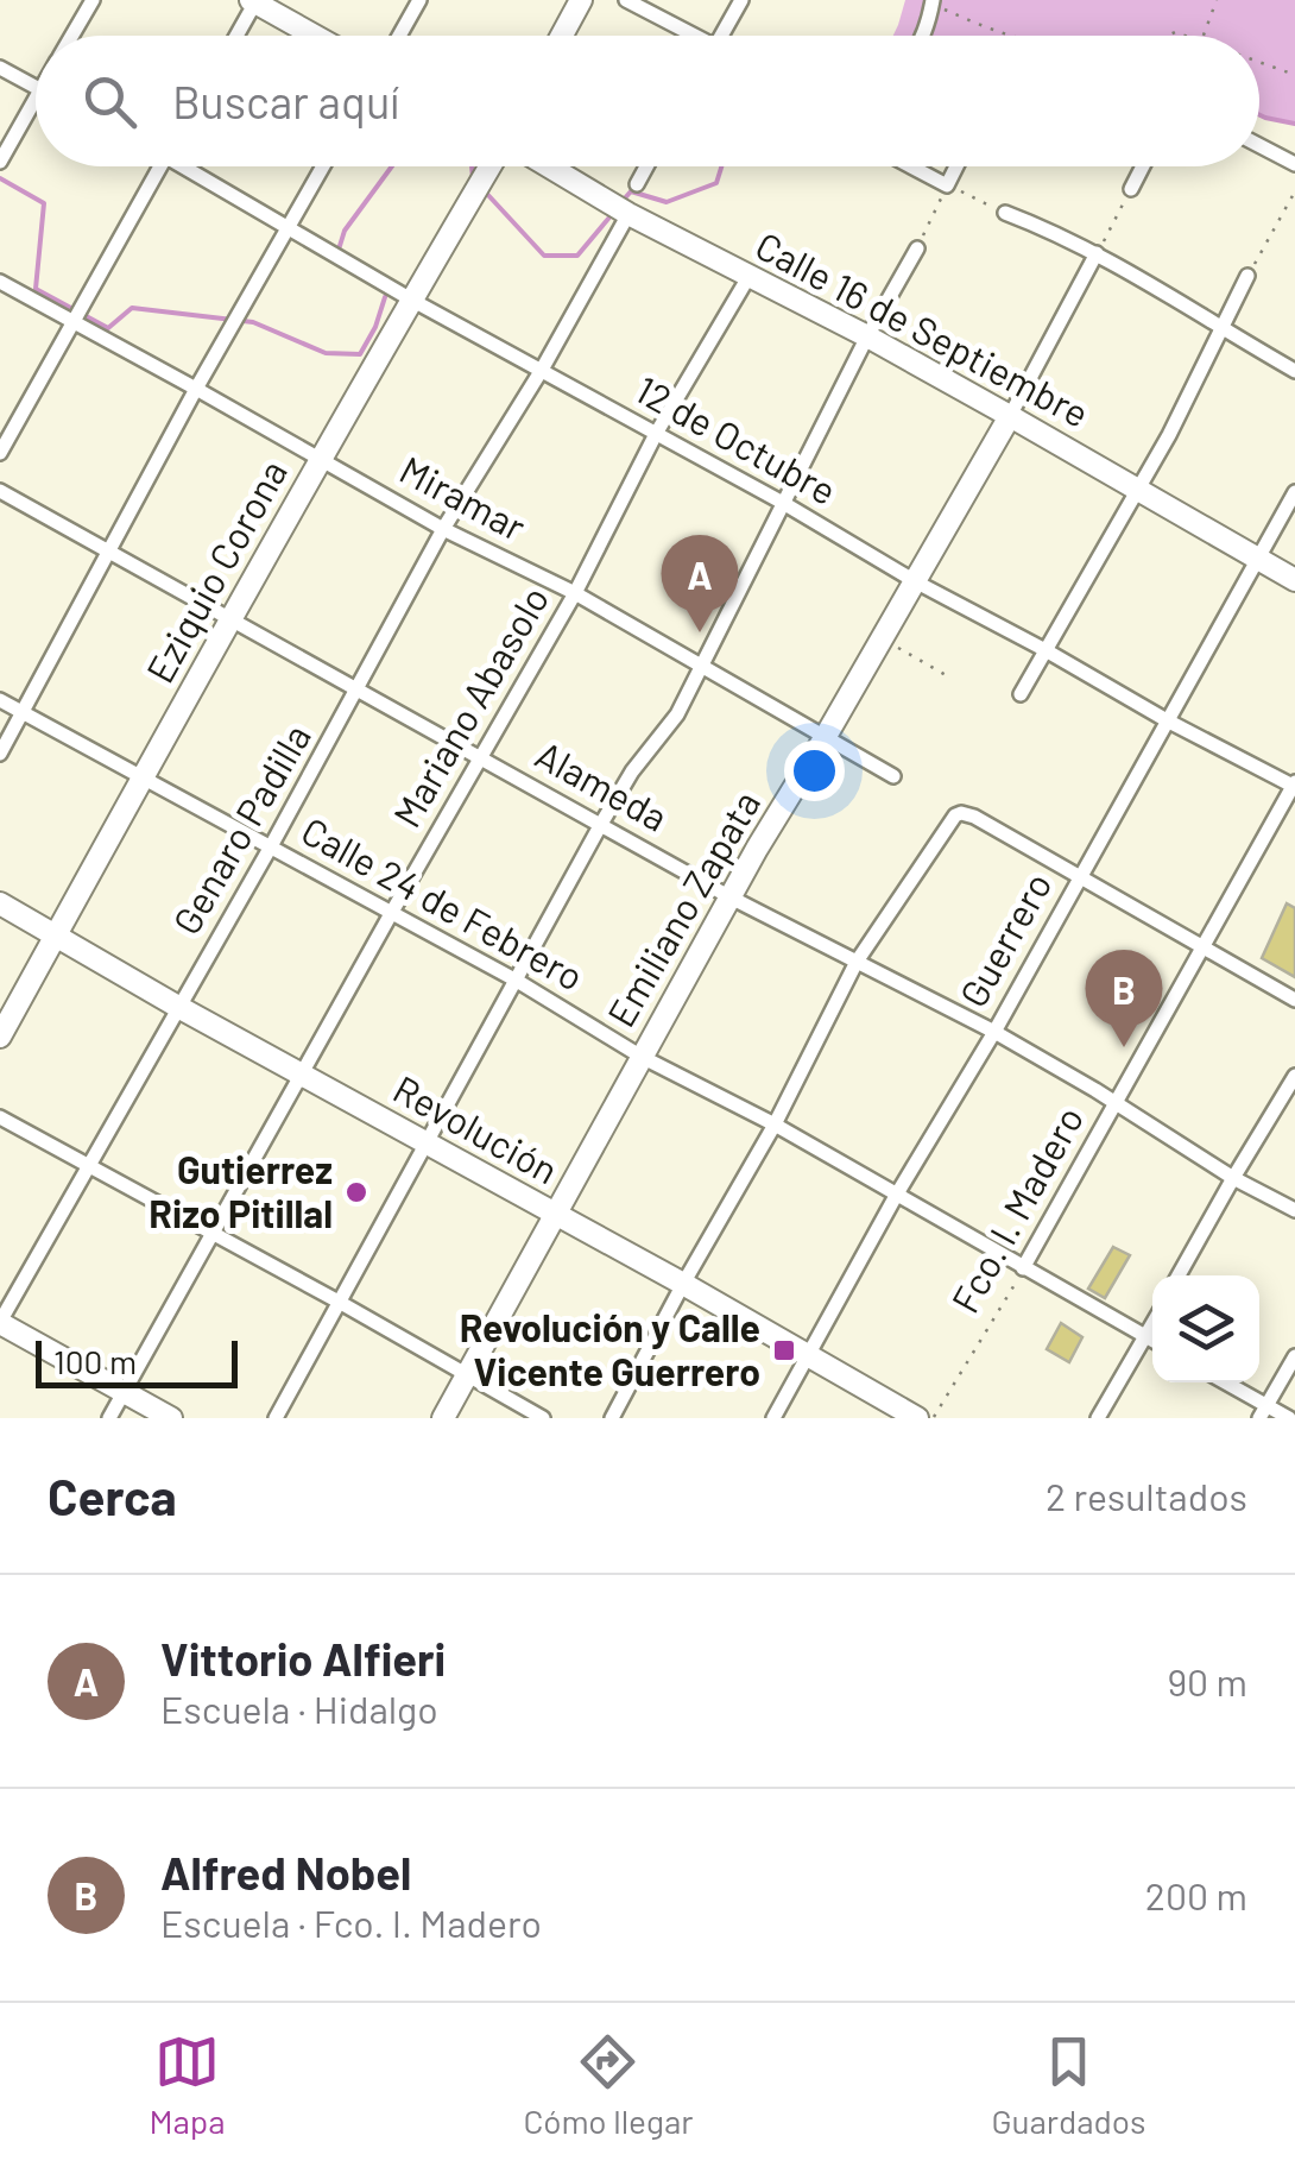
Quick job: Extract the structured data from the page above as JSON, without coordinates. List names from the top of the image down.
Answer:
{
  "streets": {
    "street": [
      "Calle 16 de Septiembre",
      "12 de Octubre",
      "Miramar",
      "Eziquio Corona",
      "Mariano Abasolo",
      "Alameda",
      "Genaro Padilla",
      "Calle 24 de Febrero",
      "Emiliano Zapata",
      "Guerrero",
      "Revolución",
      "Fco. I. Madero"
    ]
  },
  "crossings": [
    ["Calle 16 de Septiembre", "Mariano Abasolo"],
    ["Calle 16 de Septiembre", "Genaro Padilla"],
    ["Calle 16 de Septiembre", "Emiliano Zapata"],
    ["Calle 16 de Septiembre", "Guerrero"],
    ["12 de Octubre", "Eziquio Corona"],
    ["12 de Octubre", "Mariano Abasolo"],
    ["12 de Octubre", "Genaro Padilla"],
    ["12 de Octubre", "Emiliano Zapata"],
    ["12 de Octubre", "Guerrero"],
    ["12 de Octubre", "Fco. I. Madero"],
    ["Miramar", "Eziquio Corona"],
    ["Miramar", "Mariano Abasolo"],
    ["Miramar", "Genaro Padilla"],
    ["Miramar", "Emiliano Zapata"],
    ["Eziquio Corona", "Alameda"],
    ["Eziquio Corona", "Calle 24 de Febrero"],
    ["Eziquio Corona", "Revolución"],
    ["Mariano Abasolo", "Alameda"],
    ["Mariano Abasolo", "Calle 24 de Febrero"],
    ["Mariano Abasolo", "Revolución"],
    ["Alameda", "Genaro Padilla"],
    ["Alameda", "Emiliano Zapata"],
    ["Alameda", "Guerrero"],
    ["Alameda", "Fco. I. Madero"],
    ["Genaro Padilla", "Calle 24 de Febrero"],
    ["Genaro Padilla", "Revolución"],
    ["Calle 24 de Febrero", "Emiliano Zapata"],
    ["Calle 24 de Febrero", "Guerrero"],
    ["Calle 24 de Febrero", "Fco. I. Madero"],
    ["Emiliano Zapata", "Revolución"],
    ["Guerrero", "Revolución"]
  ],
  "places": {
    "other": ["Gutierrez Rizo Pitillal"],
    "transit": ["Revolución y Calle Vicente Guerrero"]
  },
  "scale_bar": "100 m",
  "page": {
    "search": "Buscar aquí",
    "pins": ["A", "B"],
    "scale": "100 m",
    "heading": ["Cerca", "2 resultados"],
    "list": [
      {
        "mark": "A",
        "name": "Vittorio Alfieri",
        "note": "Escuela · Hidalgo",
        "value": "90 m"
      },
      {
        "mark": "B",
        "name": "Alfred Nobel",
        "note": "Escuela · Fco. I. Madero",
        "value": "200 m"
      }
    ],
    "nav": ["Mapa", "Cómo llegar", "Guardados"]
  }
}
